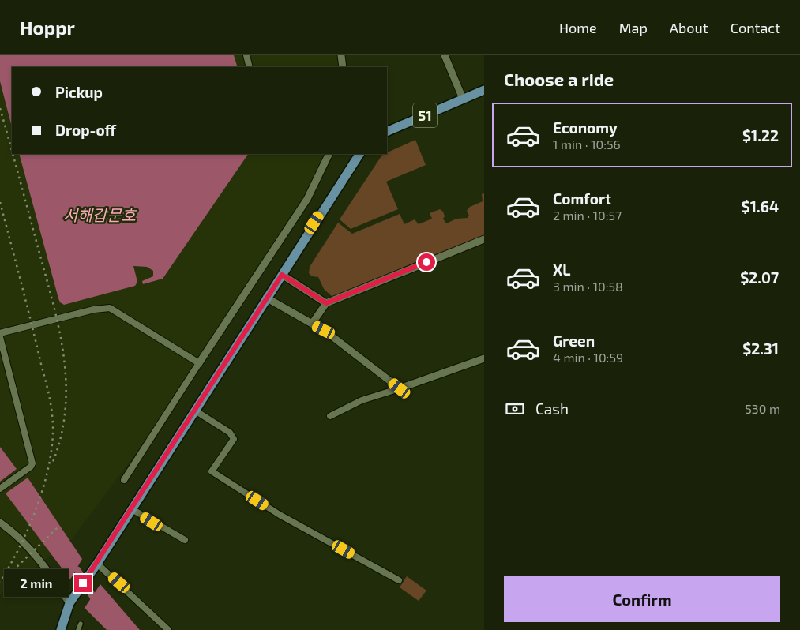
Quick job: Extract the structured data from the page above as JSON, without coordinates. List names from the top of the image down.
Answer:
{
  "streets": {
    "main road": ["51"]
  },
  "water": ["서해갑문호"],
  "page": {
    "header": "Hoppr",
    "nav": [
      "Home",
      "Map",
      "About",
      "Contact"
    ],
    "heading": "Choose a ride",
    "banner": ["Pickup", "Drop-off"],
    "list": [
      {
        "name": "Economy",
        "note": "1 min · 10:56",
        "value": "$1.22"
      },
      {
        "name": "Comfort",
        "note": "2 min · 10:57",
        "value": "$1.64"
      },
      {
        "name": "XL",
        "note": "3 min · 10:58",
        "value": "$2.07"
      },
      {
        "name": "Green",
        "note": "4 min · 10:59",
        "value": "$2.31"
      }
    ],
    "pay": ["Cash", "530 m"],
    "buttons": "Confirm",
    "bubble": "2 min"
  }
}
